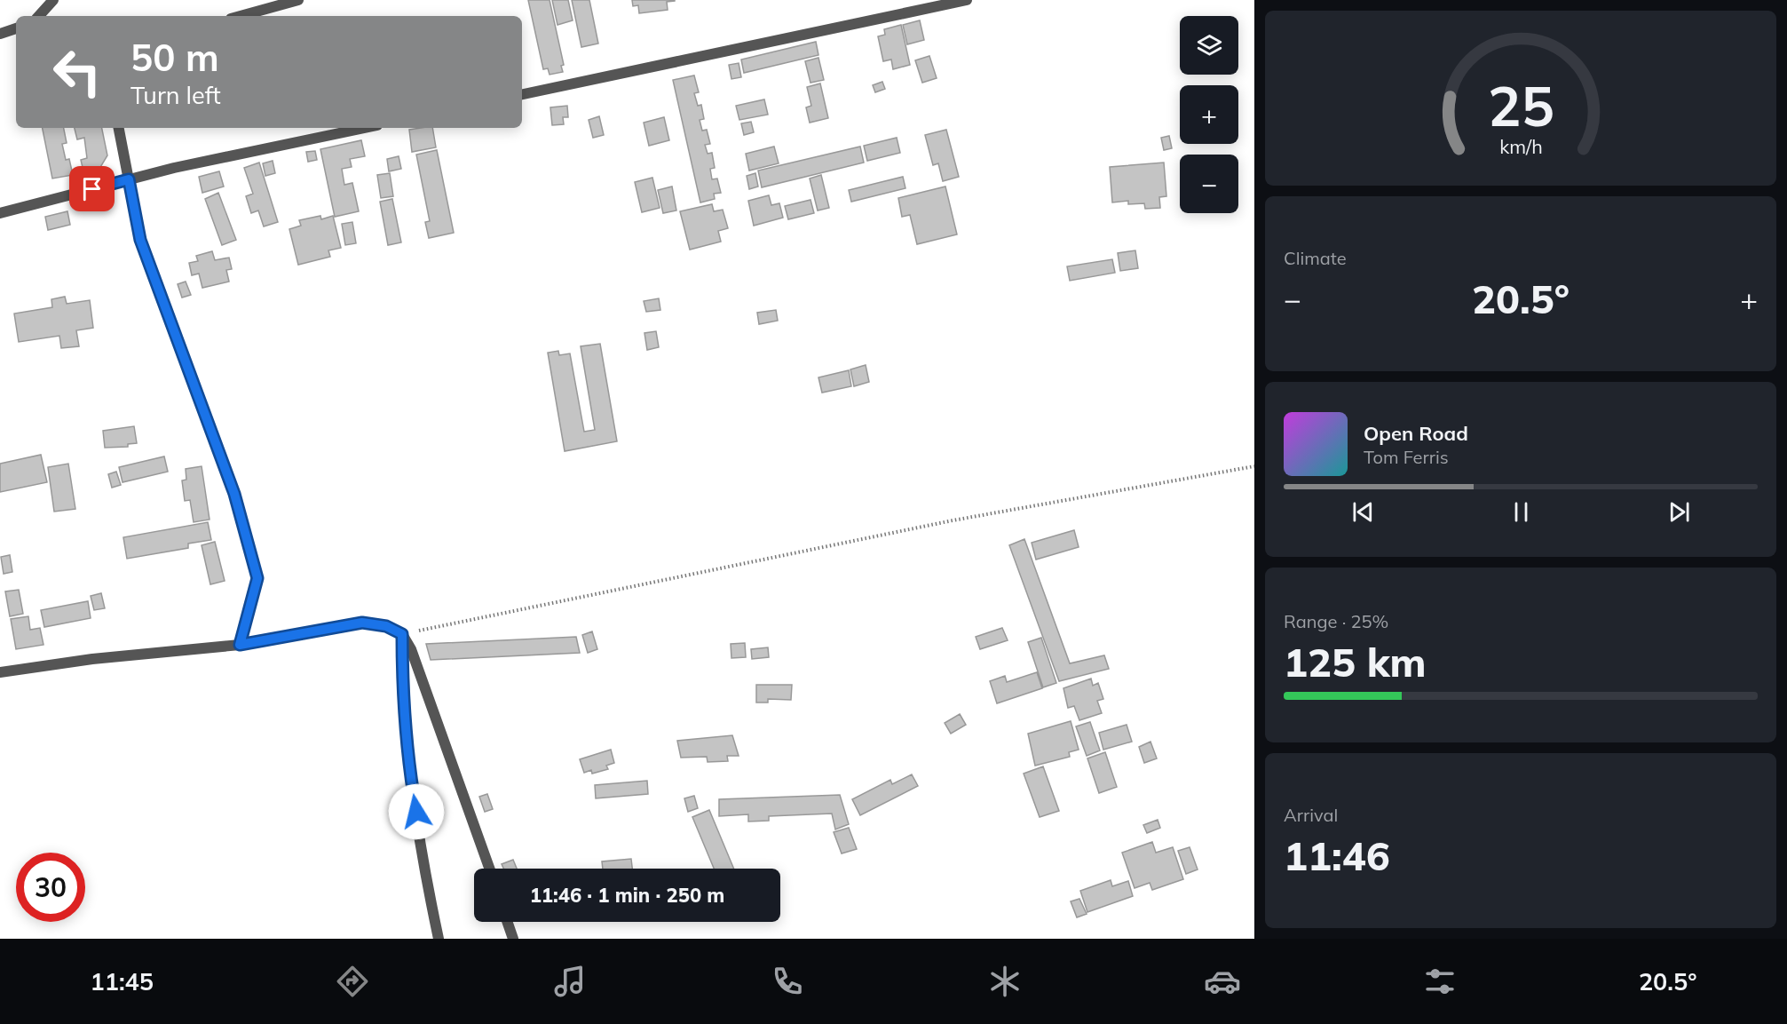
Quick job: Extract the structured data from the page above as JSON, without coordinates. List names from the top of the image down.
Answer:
{
  "page": {
    "map_buttons": ["+", "−"],
    "turn": ["50 m", "Turn left"],
    "tile": [
      "Climate",
      ["Range · 25%", "125 km"],
      ["Arrival", "11:46"]
    ],
    "heat": ["−", "20.5°", "+"],
    "song": ["Open Road", "Tom Ferris"],
    "limit": "30",
    "trip": "11:46 · 1 min · 250 m",
    "tabs": ["11:45", "20.5°"],
    "gauge": ["25", "km/h"]
  }
}
